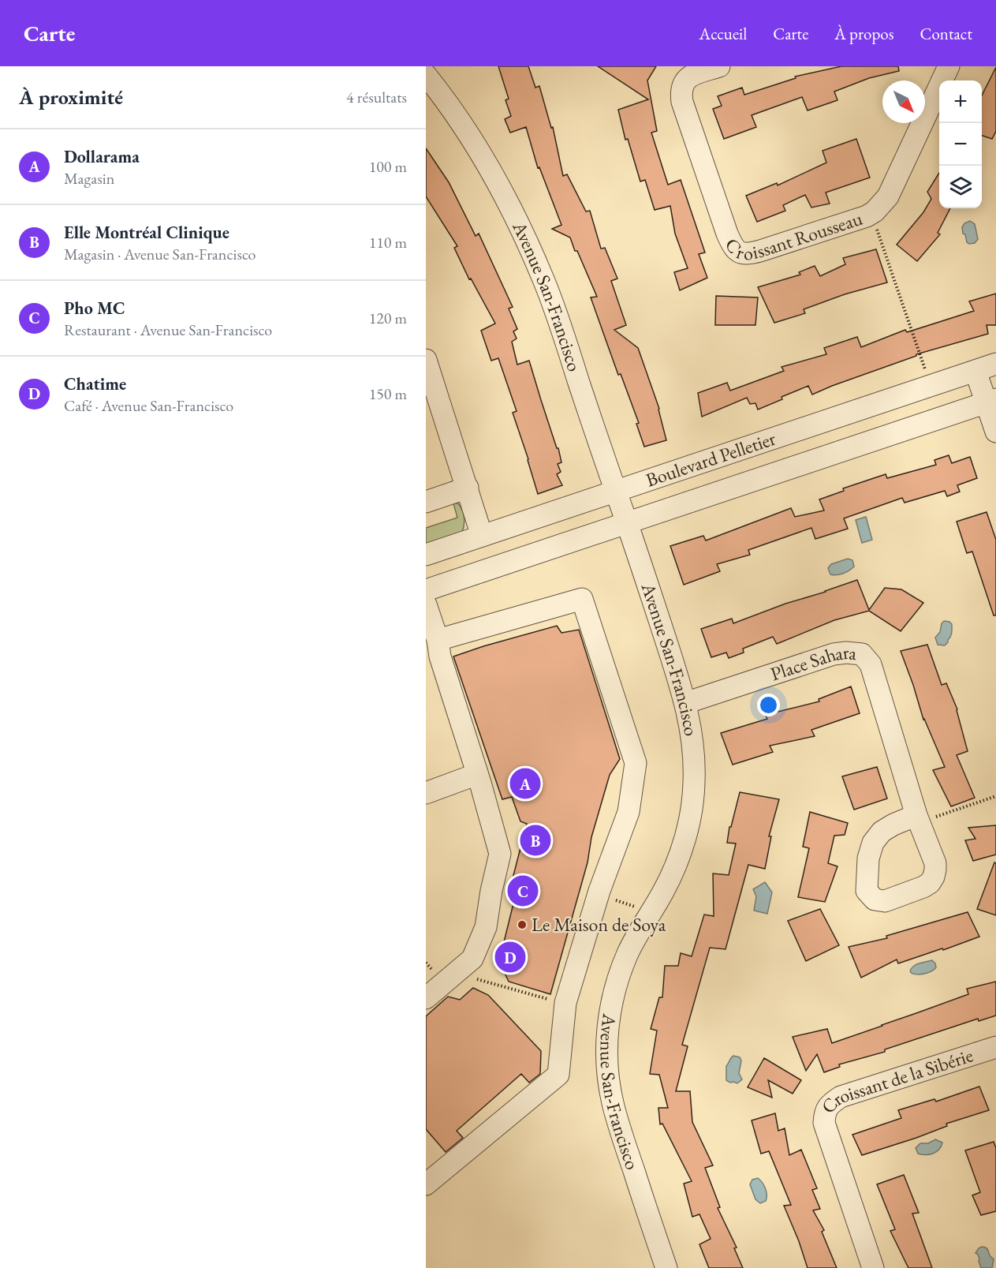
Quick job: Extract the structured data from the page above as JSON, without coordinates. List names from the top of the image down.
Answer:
{
  "streets": {
    "street": [
      "Croissant Rousseau",
      "Avenue San-Francisco",
      "Boulevard Pelletier",
      "Place Sahara",
      "Croissant de la Sibérie"
    ]
  },
  "crossings": [
    ["Avenue San-Francisco", "Boulevard Pelletier"],
    ["Avenue San-Francisco", "Place Sahara"]
  ],
  "places": ["Le Maison de Soya"],
  "north": "bottom right",
  "page": {
    "header": "Carte",
    "nav": [
      "Accueil",
      "Carte",
      "À propos",
      "Contact"
    ],
    "heading": ["À proximité", "4 résultats"],
    "map_buttons": ["+", "−"],
    "list": [
      {
        "mark": "A",
        "name": "Dollarama",
        "note": "Magasin",
        "value": "100 m"
      },
      {
        "mark": "B",
        "name": "Elle Montréal Clinique",
        "note": "Magasin · Avenue San-Francisco",
        "value": "110 m"
      },
      {
        "mark": "C",
        "name": "Pho MC",
        "note": "Restaurant · Avenue San-Francisco",
        "value": "120 m"
      },
      {
        "mark": "D",
        "name": "Chatime",
        "note": "Café · Avenue San-Francisco",
        "value": "150 m"
      }
    ],
    "pins": [
      "A",
      "B",
      "C",
      "D"
    ]
  }
}
